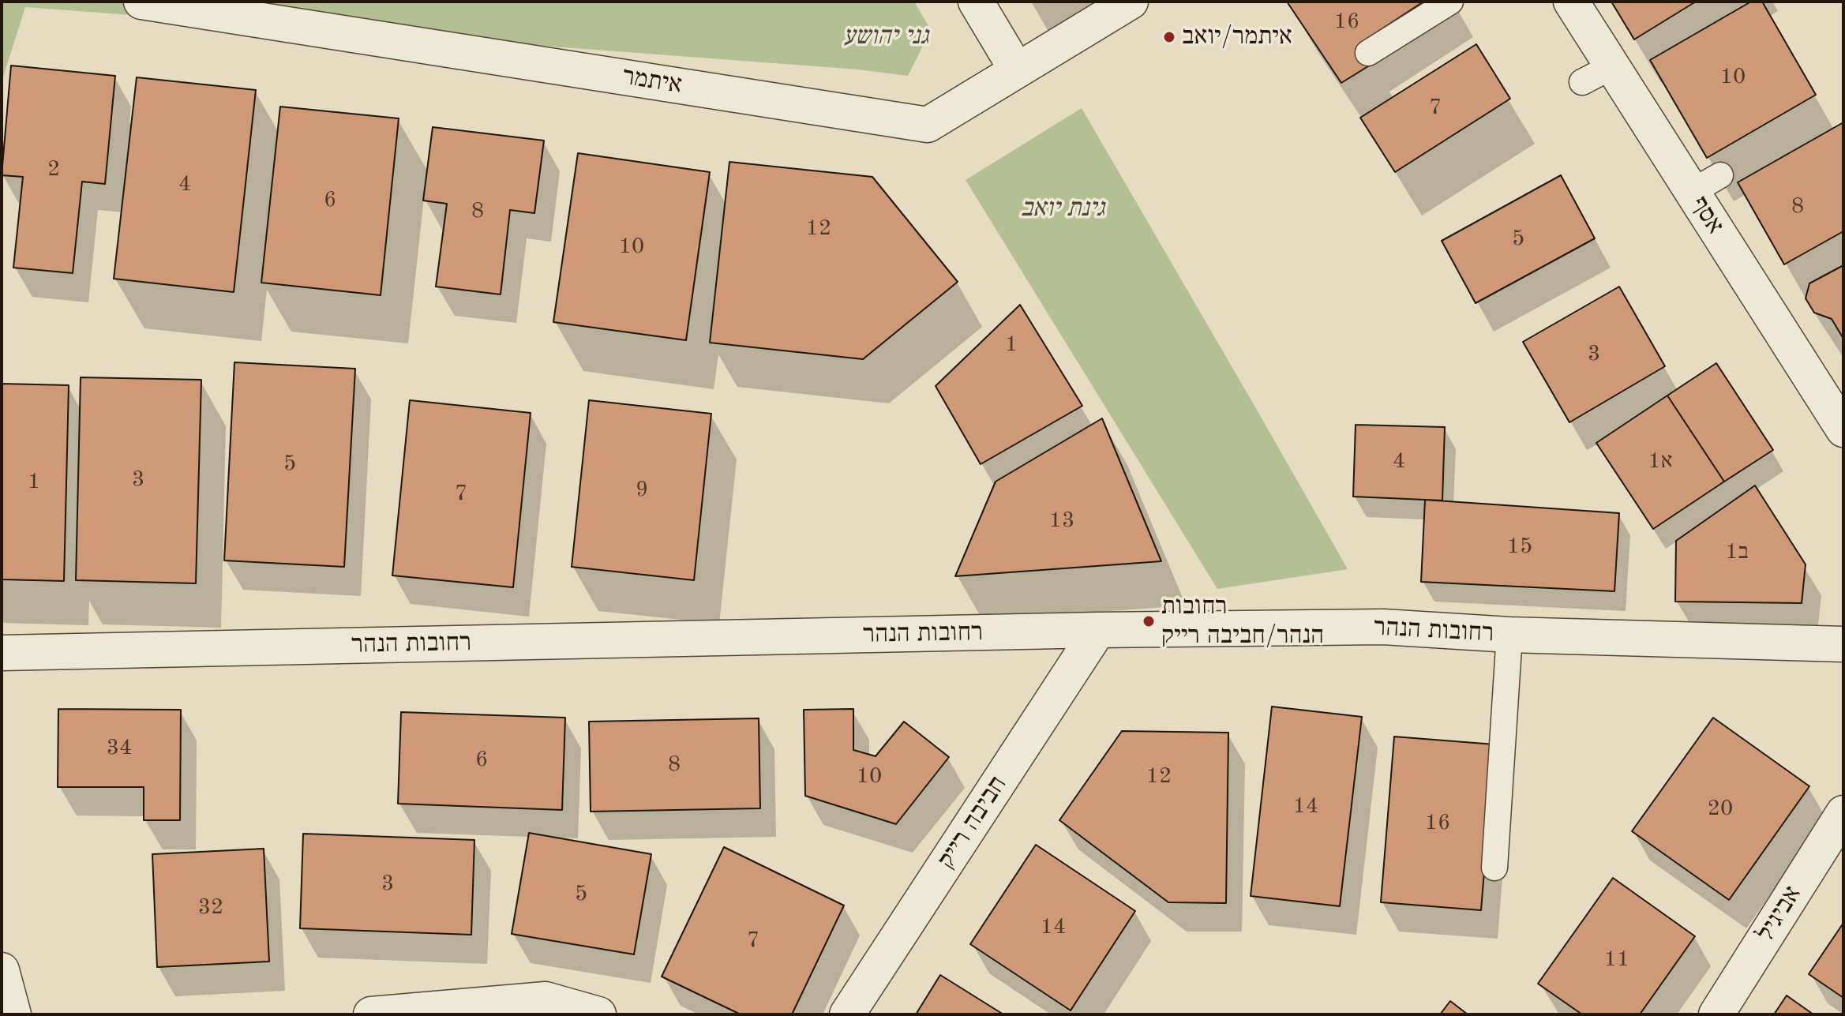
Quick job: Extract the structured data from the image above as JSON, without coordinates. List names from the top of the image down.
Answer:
{
  "streets": {
    "street": [
      "איתמר",
      "אסף",
      "רחובות הנהר",
      "חביבה רייק",
      "אביגיל"
    ]
  },
  "crossings": [
    ["רחובות הנהר", "חביבה רייק"]
  ],
  "parks": ["גני יהושע", "גינת יואב"],
  "places": ["איתמר/יואב", "רחובות הנהר/חביבה רייק"],
  "house_numbers": [
    "16",
    "10",
    "7",
    "2",
    "4",
    "6",
    "8",
    "8",
    "12",
    "5",
    "10",
    "1",
    "3",
    "4",
    "1א",
    "5",
    "3",
    "1",
    "9",
    "7",
    "13",
    "15",
    "1ב",
    "34",
    "6",
    "8",
    "10",
    "12",
    "14",
    "20",
    "16",
    "3",
    "5",
    "32",
    "14",
    "7",
    "11"
  ]
}
